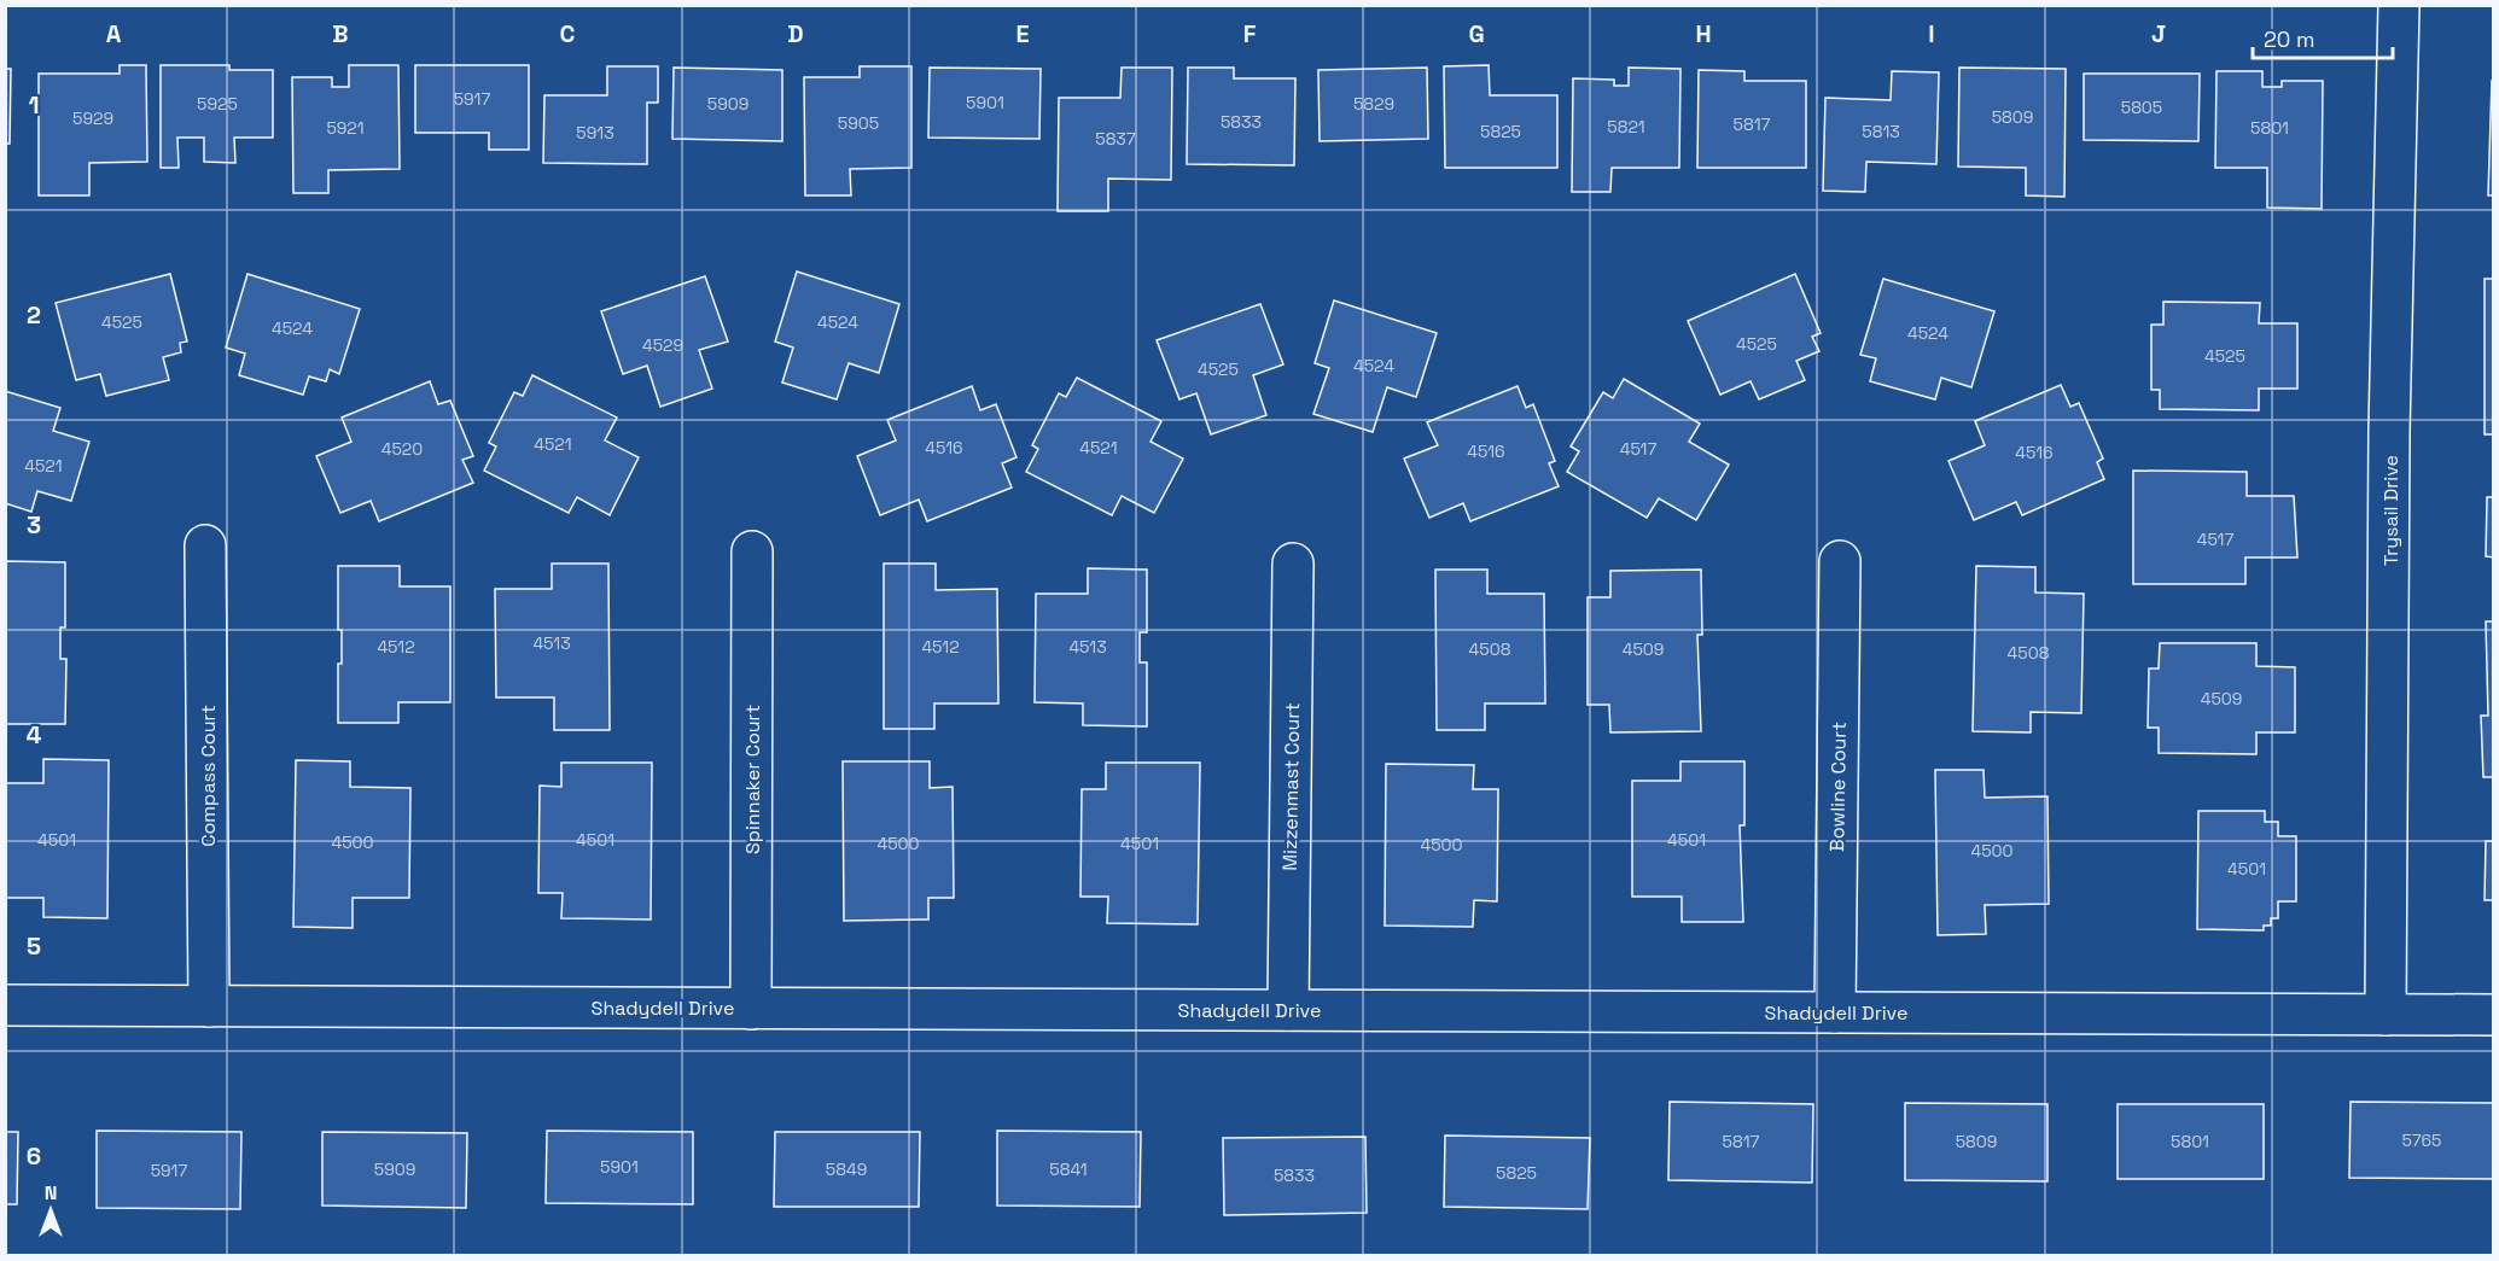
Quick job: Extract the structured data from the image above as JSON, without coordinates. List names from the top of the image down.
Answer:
{
  "streets": {
    "street": [
      "Trysail Drive",
      "Compass Court",
      "Spinnaker Court",
      "Mizzenmast Court",
      "Bowline Court",
      "Shadydell Drive"
    ]
  },
  "crossings": [
    ["Trysail Drive", "Shadydell Drive"],
    ["Compass Court", "Shadydell Drive"],
    ["Spinnaker Court", "Shadydell Drive"],
    ["Mizzenmast Court", "Shadydell Drive"],
    ["Bowline Court", "Shadydell Drive"]
  ],
  "house_numbers": [
    "5917",
    "5901",
    "5925",
    "5909",
    "5829",
    "5805",
    "5809",
    "5929",
    "5833",
    "5905",
    "5817",
    "5821",
    "5921",
    "5801",
    "5825",
    "5813",
    "5913",
    "5837",
    "4525",
    "4524",
    "4524",
    "4524",
    "4525",
    "4529",
    "4525",
    "4524",
    "4525",
    "4521",
    "4516",
    "4521",
    "4520",
    "4517",
    "4516",
    "4516",
    "4521",
    "4517",
    "4513",
    "4512",
    "4512",
    "4513",
    "4508",
    "4509",
    "4508",
    "4509",
    "4501",
    "4501",
    "4501",
    "4500",
    "4500",
    "4501",
    "4500",
    "4500",
    "4501",
    "5765",
    "5817",
    "5809",
    "5801",
    "5901",
    "5909",
    "5849",
    "5841",
    "5917",
    "5825",
    "5833"
  ],
  "scale_bar": "20 m",
  "north": "top",
  "grid": {
    "columns": [
      "A",
      "B",
      "C",
      "D",
      "E",
      "F",
      "G",
      "H",
      "I",
      "J"
    ],
    "rows": [
      "1",
      "2",
      "3",
      "4",
      "5",
      "6"
    ]
  }
}
